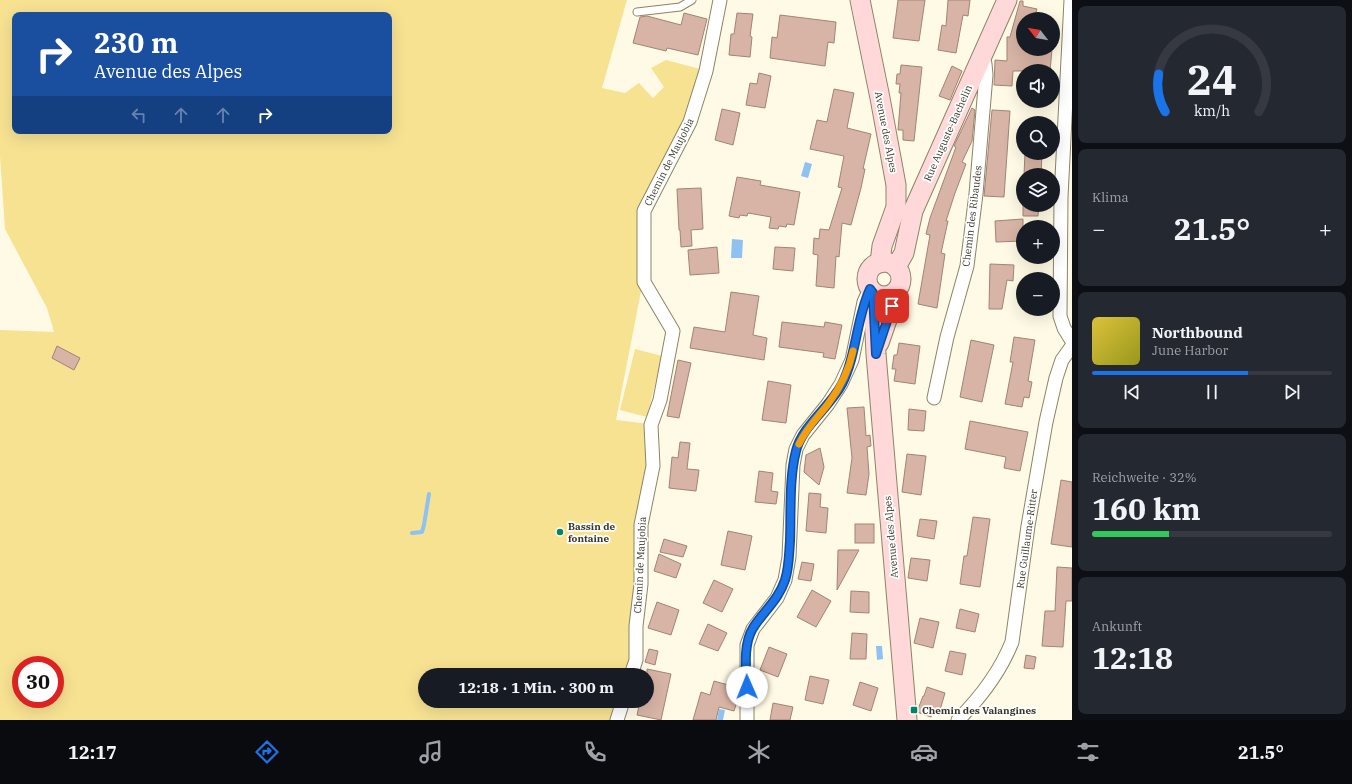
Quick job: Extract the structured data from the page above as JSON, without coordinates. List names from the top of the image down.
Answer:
{
  "streets": {
    "main road": ["Avenue des Alpes", "Rue Auguste-Bachelin"],
    "street": ["Chemin de Maujobia", "Chemin des Ribaudes", "Rue Guillaume-Ritter"]
  },
  "crossings": [
    ["Avenue des Alpes", "Rue Auguste-Bachelin"],
    ["Rue Auguste-Bachelin", "Chemin des Ribaudes"]
  ],
  "places": {
    "other": ["Bassin de fontaine"],
    "transit": ["Chemin des Valangines"]
  },
  "north": "top left",
  "page": {
    "map_buttons": ["+", "−"],
    "turn": ["230 m", "Avenue des Alpes"],
    "tile": [
      "Klima",
      ["Reichweite · 32%", "160 km"],
      ["Ankunft", "12:18"]
    ],
    "heat": ["−", "21.5°", "+"],
    "song": ["Northbound", "June Harbor"],
    "limit": "30",
    "trip": "12:18 · 1 Min. · 300 m",
    "tabs": ["12:17", "21.5°"],
    "gauge": ["24", "km/h"]
  }
}
